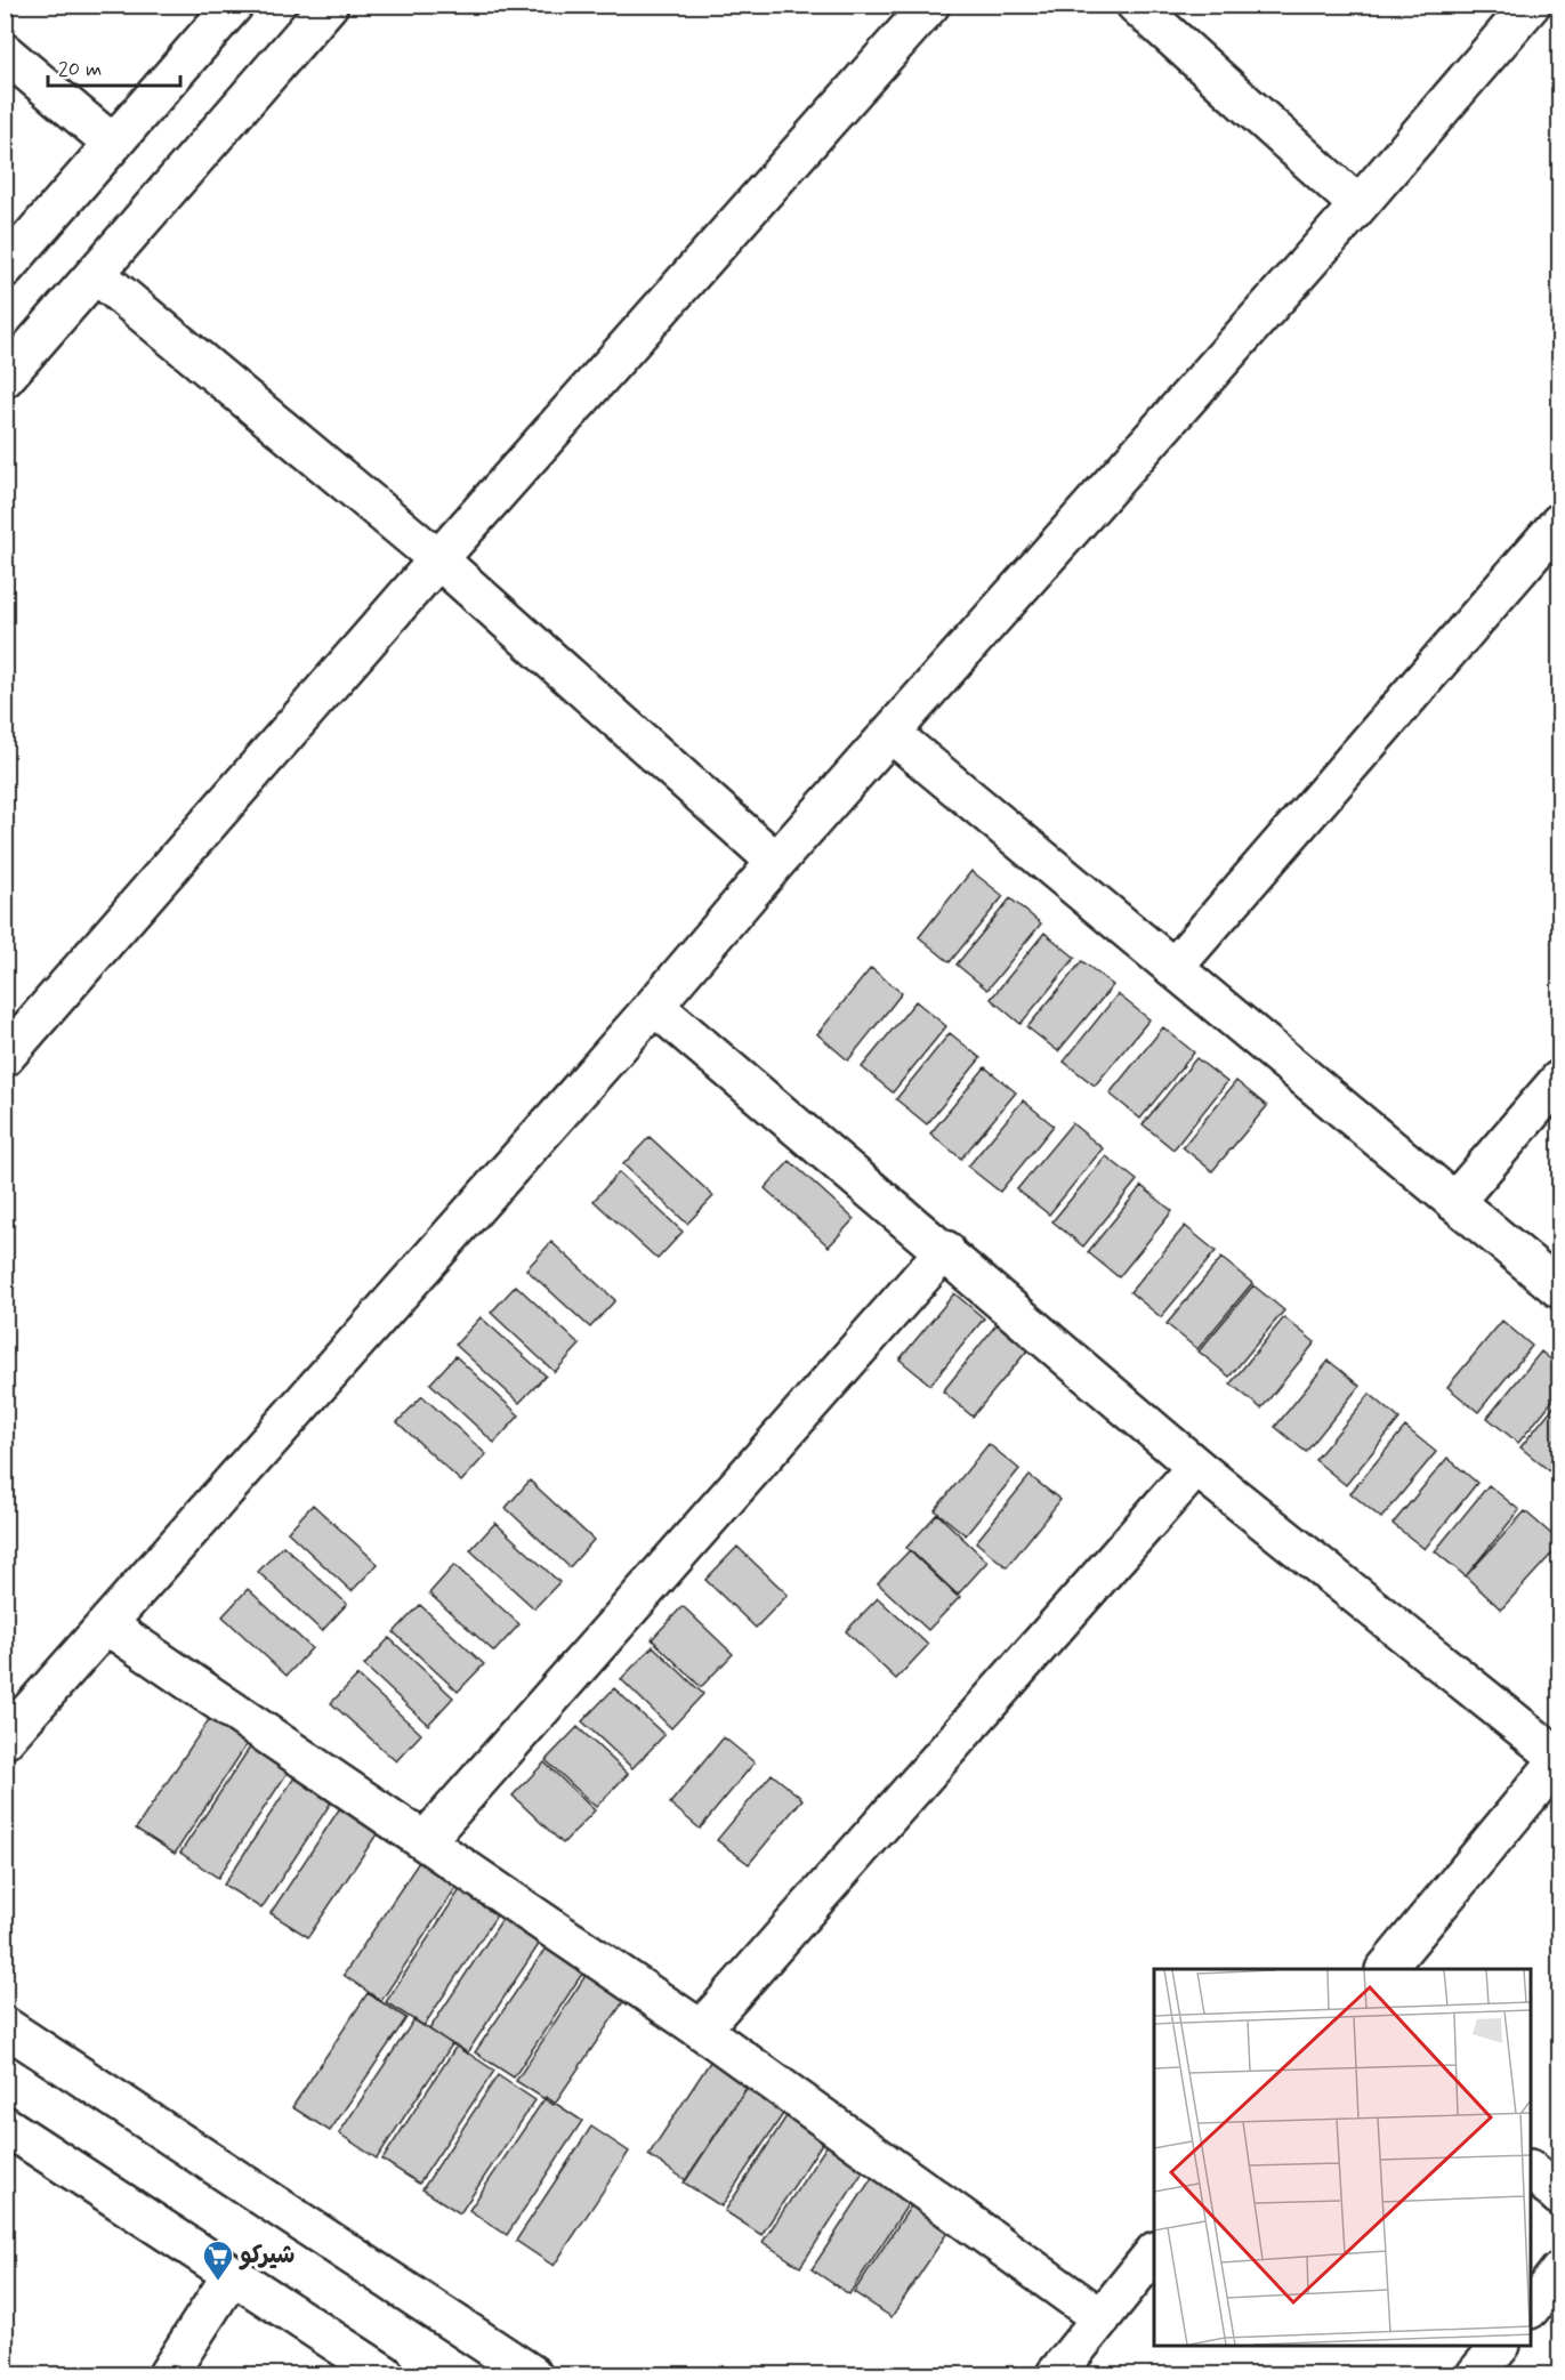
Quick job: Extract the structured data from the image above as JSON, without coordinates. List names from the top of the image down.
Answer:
{
  "places": {
    "supermarket": ["شيركو"]
  },
  "scale_bar": "20 m"
}
